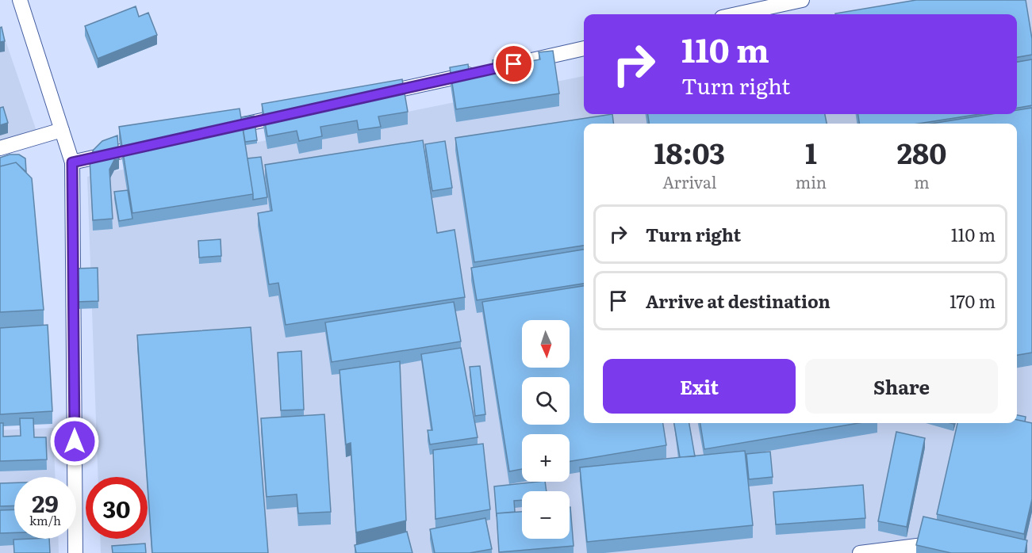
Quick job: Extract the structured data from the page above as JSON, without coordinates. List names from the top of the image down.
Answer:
{
  "north": "bottom",
  "page": {
    "turn": ["110 m", "Turn right"],
    "eta": [
      "18:03",
      "Arrival",
      "1",
      "min",
      "280",
      "m"
    ],
    "list": [
      {
        "name": "Turn right",
        "value": "110 m"
      },
      {
        "name": "Arrive at destination",
        "value": "170 m"
      }
    ],
    "map_buttons": ["+", "−"],
    "buttons": ["Exit", "Share"],
    "speed": "29 km/h",
    "limit": "30"
  }
}
